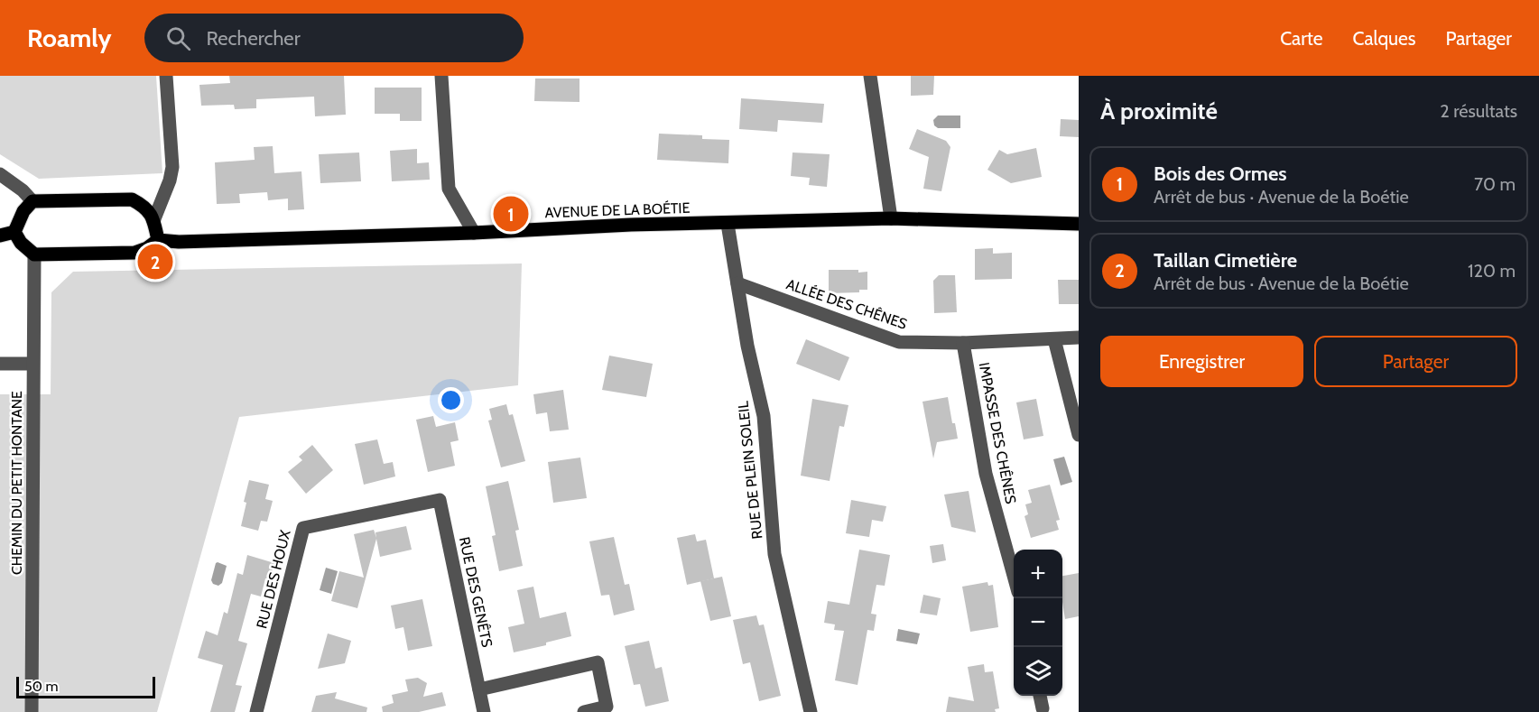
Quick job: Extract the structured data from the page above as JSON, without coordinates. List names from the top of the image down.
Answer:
{
  "streets": {
    "main road": ["AVENUE DE LA BOÉTIE"],
    "street": [
      "ALLÉE DES CHÊNES",
      "IMPASSE DES CHÊNES",
      "RUE DE PLEIN SOLEIL",
      "CHEMIN DU PETIT HONTANE",
      "RUE DES HOUX",
      "RUE DES GENÊTS"
    ]
  },
  "crossings": [
    ["AVENUE DE LA BOÉTIE", "RUE DE PLEIN SOLEIL"],
    ["ALLÉE DES CHÊNES", "IMPASSE DES CHÊNES"],
    ["ALLÉE DES CHÊNES", "RUE DE PLEIN SOLEIL"],
    ["RUE DES HOUX", "RUE DES GENÊTS"]
  ],
  "scale_bar": "50 m",
  "page": {
    "header": "Roamly",
    "search": "Rechercher",
    "nav": ["Carte", "Calques", "Partager"],
    "heading": ["À proximité", "2 résultats"],
    "list": [
      {
        "mark": "1",
        "name": "Bois des Ormes",
        "note": "Arrêt de bus · Avenue de la Boétie",
        "value": "70 m"
      },
      {
        "mark": "2",
        "name": "Taillan Cimetière",
        "note": "Arrêt de bus · Avenue de la Boétie",
        "value": "120 m"
      }
    ],
    "pins": ["1", "2"],
    "buttons": ["Enregistrer", "Partager"],
    "map_buttons": ["+", "−"],
    "scale": "50 m"
  }
}
